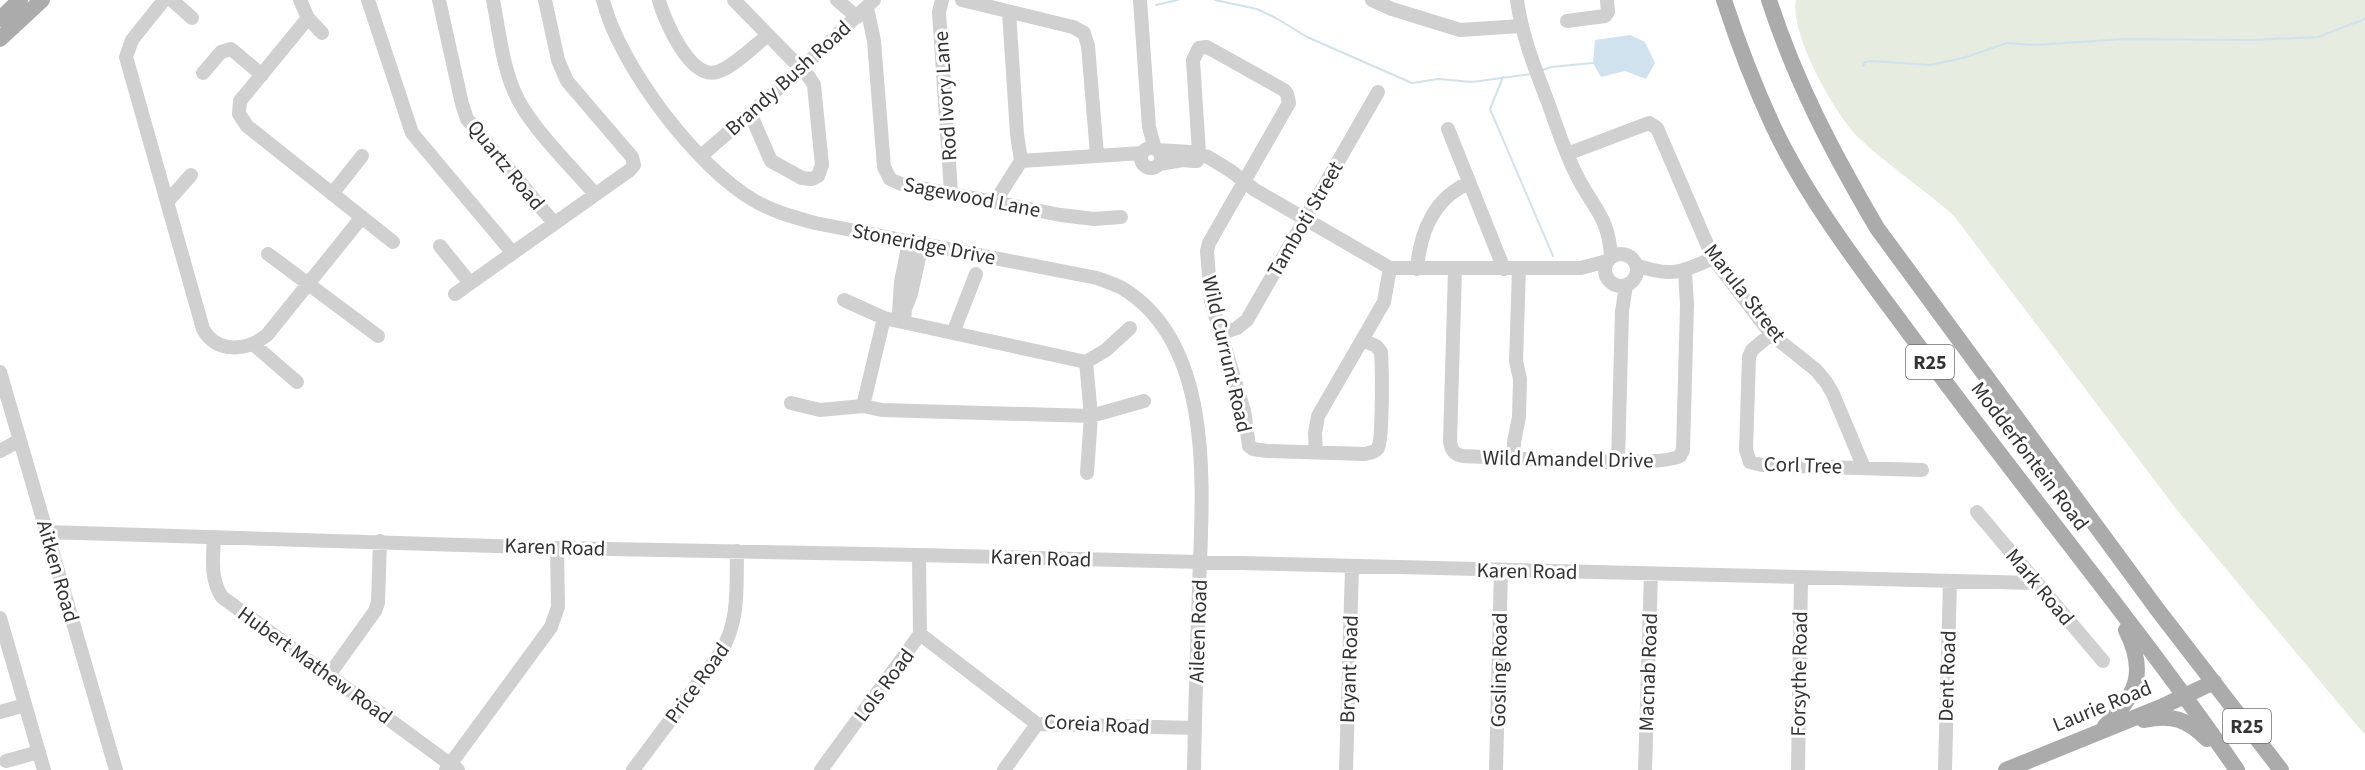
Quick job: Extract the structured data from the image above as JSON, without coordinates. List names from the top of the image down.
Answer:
{
  "streets": {
    "main road": ["R25", "Modderfontein Road", "Laurie Road"],
    "street": [
      "Brandy Bush Road",
      "Rod Ivory Lane",
      "Quartz Road",
      "Sagewood Lane",
      "Tamboti Street",
      "Stoneridge Drive",
      "Marula Street",
      "Wild Currunt Road",
      "Wild Amandel Drive",
      "Corl Tree",
      "Karen Road",
      "Aitken Road",
      "Mark Road",
      "Aileen Road",
      "Hubert Mathew Road",
      "Bryant Road",
      "Gosling Road",
      "Macnab Road",
      "Forsythe Road",
      "Dent Road",
      "Price Road",
      "Lols Road",
      "Coreia Road"
    ]
  },
  "crossings": [
    ["Brandy Bush Road", "Sagewood Lane"],
    ["Brandy Bush Road", "Stoneridge Drive"],
    ["Rod Ivory Lane", "Sagewood Lane"],
    ["Tamboti Street", "Wild Currunt Road"],
    ["Stoneridge Drive", "Aileen Road"],
    ["Marula Street", "Corl Tree"],
    ["Modderfontein Road", "Laurie Road"],
    ["Karen Road", "Aitken Road"],
    ["Karen Road", "Mark Road"],
    ["Karen Road", "Aileen Road"],
    ["Karen Road", "Hubert Mathew Road"],
    ["Karen Road", "Bryant Road"],
    ["Karen Road", "Gosling Road"],
    ["Karen Road", "Macnab Road"],
    ["Karen Road", "Forsythe Road"],
    ["Karen Road", "Dent Road"],
    ["Karen Road", "Price Road"],
    ["Karen Road", "Lols Road"],
    ["Aileen Road", "Coreia Road"],
    ["Lols Road", "Coreia Road"]
  ]
}
